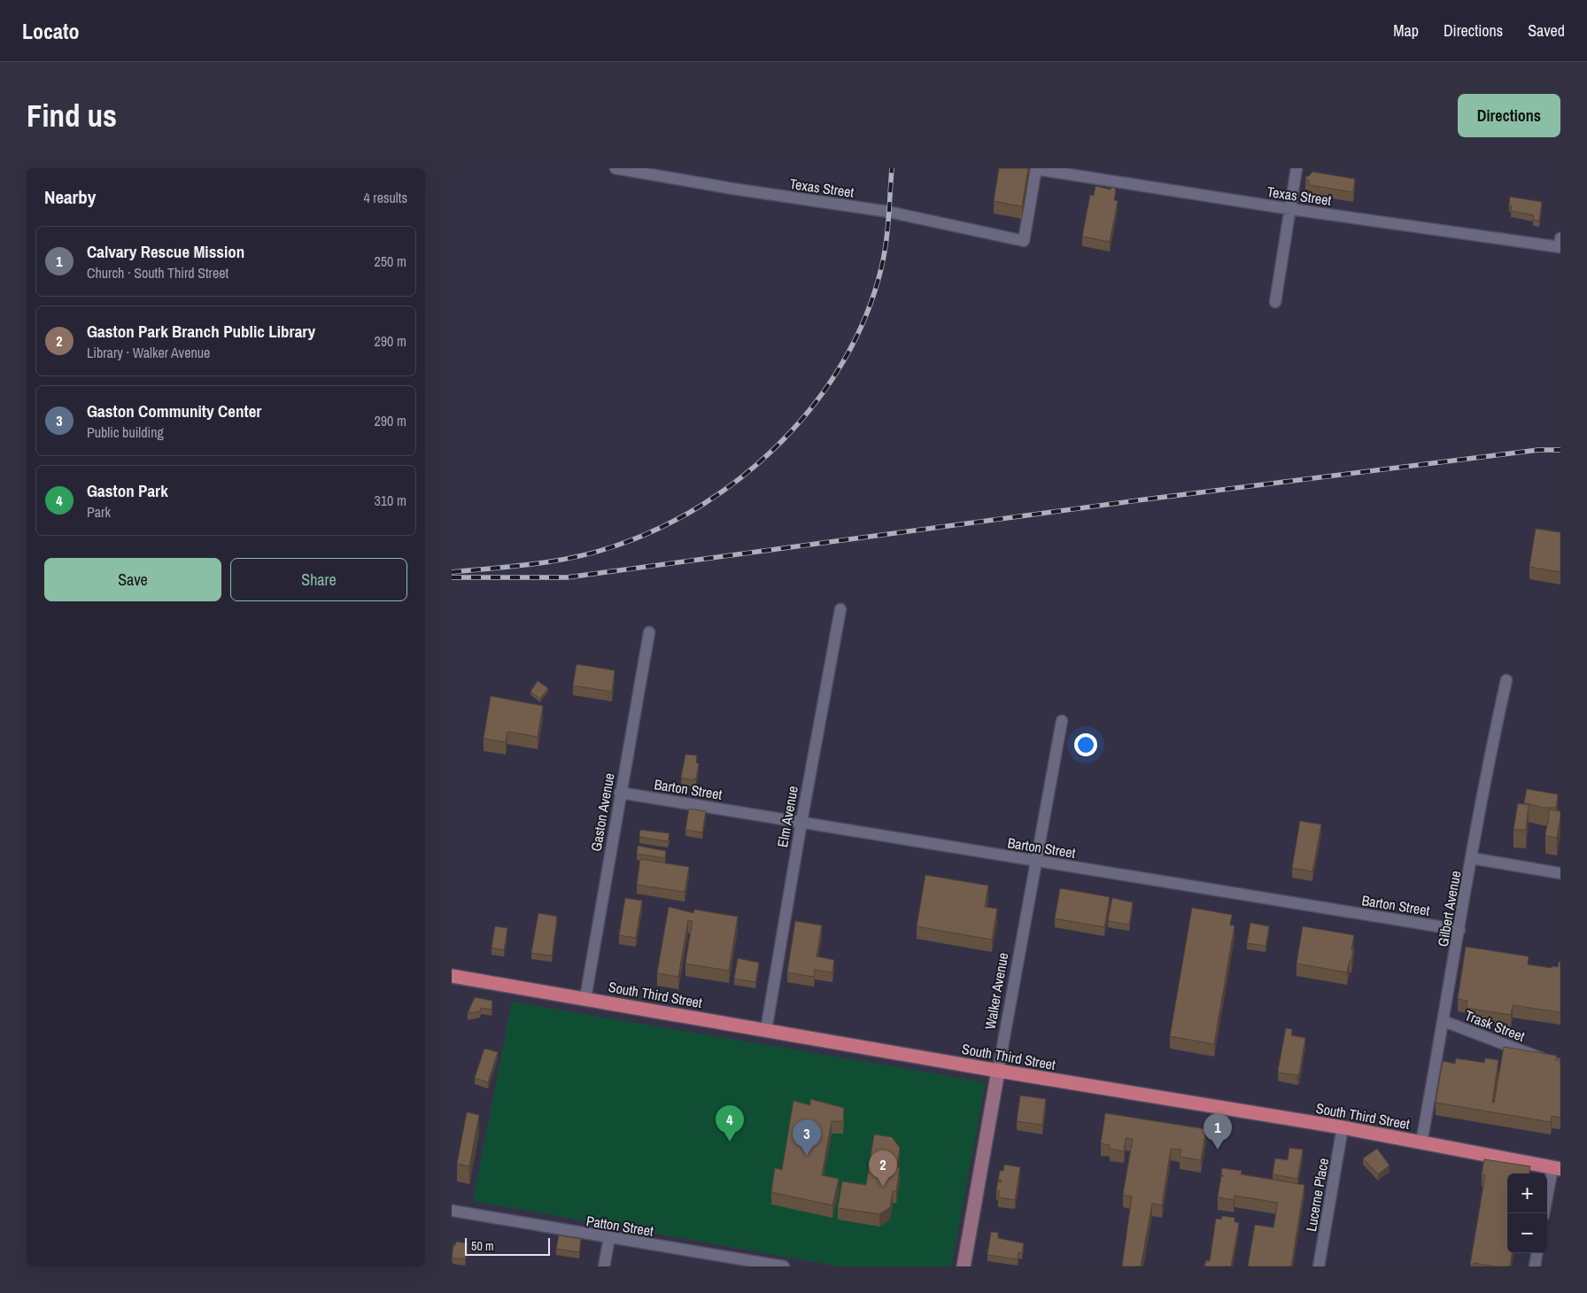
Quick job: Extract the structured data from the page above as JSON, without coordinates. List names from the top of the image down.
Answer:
{
  "streets": {
    "main road": ["South Third Street"],
    "street": [
      "Texas Street",
      "Barton Street",
      "Gaston Avenue",
      "Elm Avenue",
      "Gilbert Avenue",
      "Walker Avenue",
      "Trask Street",
      "Lucerne Place",
      "Patton Street"
    ]
  },
  "crossings": [
    ["Barton Street", "Gaston Avenue"],
    ["Barton Street", "Elm Avenue"],
    ["Barton Street", "Gilbert Avenue"],
    ["Barton Street", "Walker Avenue"],
    ["Gaston Avenue", "South Third Street"],
    ["Elm Avenue", "South Third Street"],
    ["Gilbert Avenue", "South Third Street"],
    ["Gilbert Avenue", "Trask Street"],
    ["Walker Avenue", "South Third Street"],
    ["South Third Street", "Lucerne Place"]
  ],
  "scale_bar": "50 m",
  "page": {
    "header": "Locato",
    "nav": ["Map", "Directions", "Saved"],
    "buttons": [
      "Directions",
      ["Save", "Share"]
    ],
    "title": "Find us",
    "heading": ["Nearby", "4 results"],
    "list": [
      {
        "mark": "1",
        "name": "Calvary Rescue Mission",
        "note": "Church · South Third Street",
        "value": "250 m"
      },
      {
        "mark": "2",
        "name": "Gaston Park Branch Public Library",
        "note": "Library · Walker Avenue",
        "value": "290 m"
      },
      {
        "mark": "3",
        "name": "Gaston Community Center",
        "note": "Public building",
        "value": "290 m"
      },
      {
        "mark": "4",
        "name": "Gaston Park",
        "note": "Park",
        "value": "310 m"
      }
    ],
    "pins": [
      "4",
      "1",
      "3",
      "2"
    ],
    "map_buttons": ["+", "−"],
    "scale": "50 m"
  }
}
